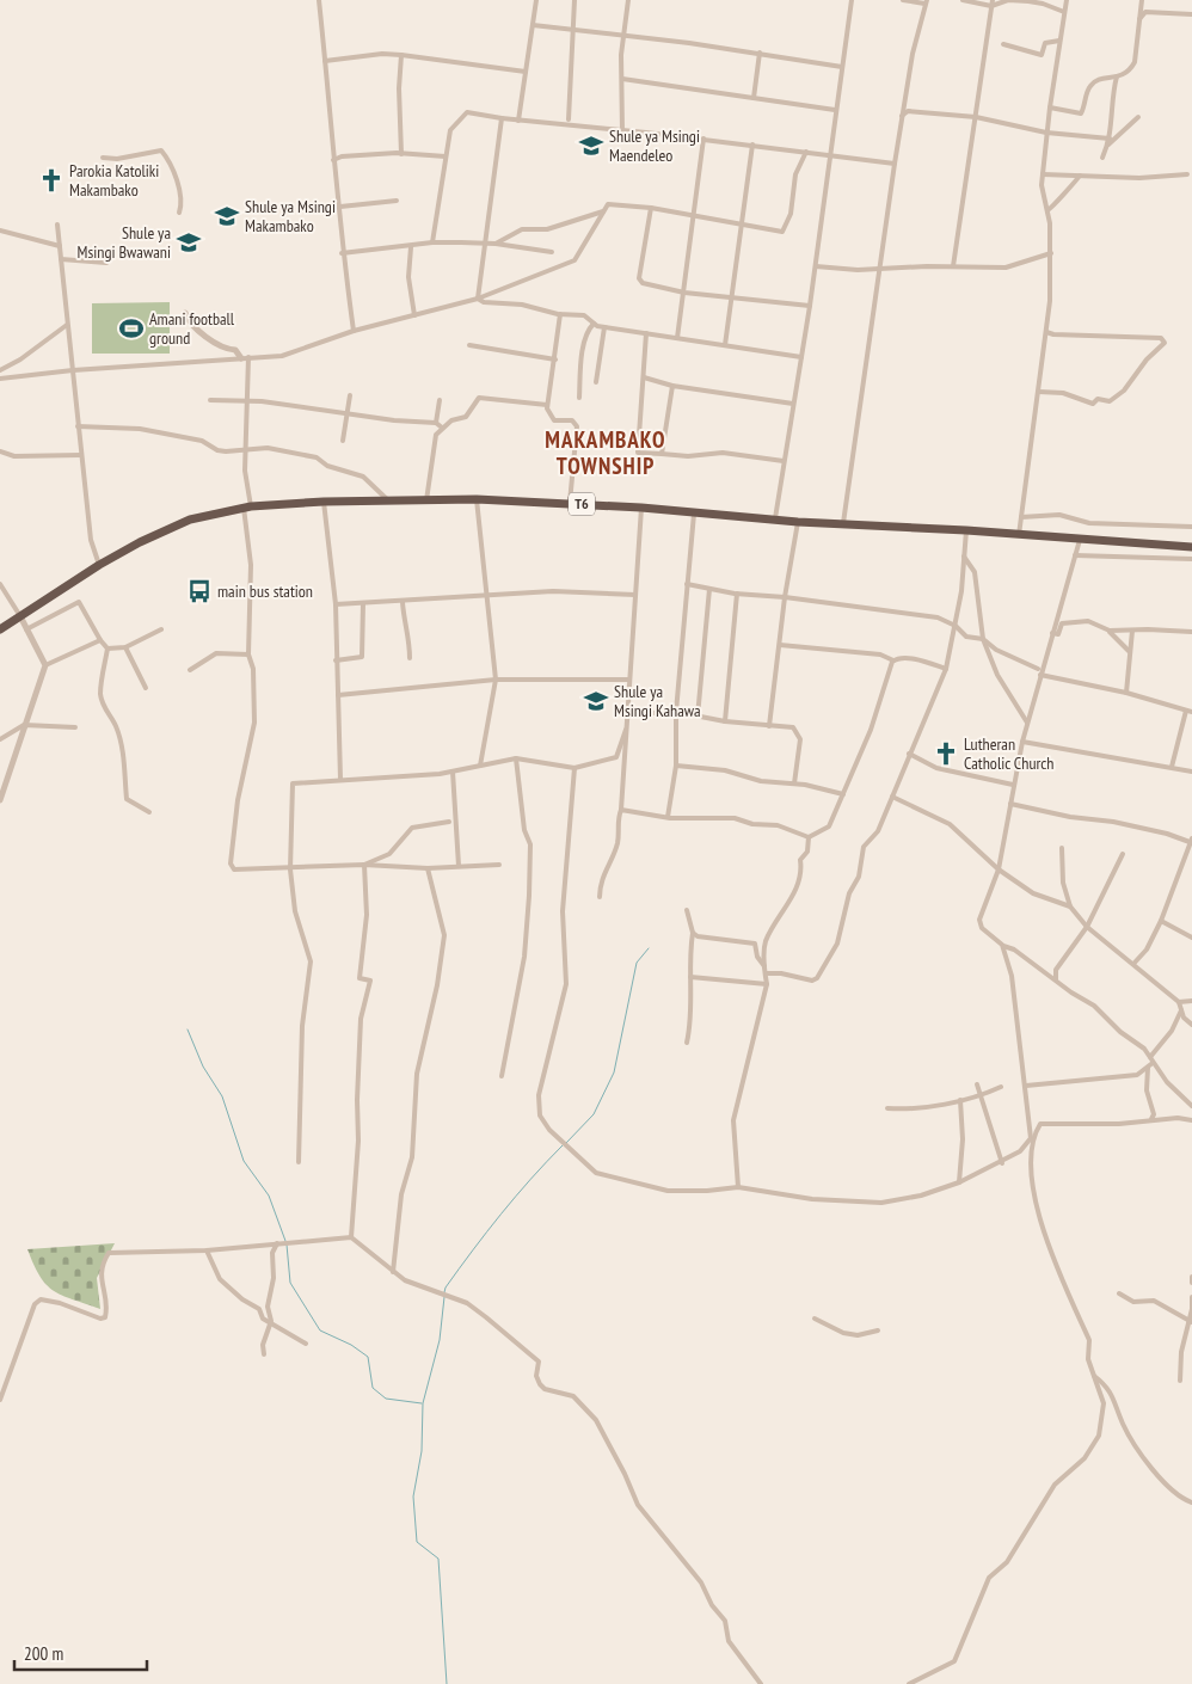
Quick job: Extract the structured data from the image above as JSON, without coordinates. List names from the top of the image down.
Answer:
{
  "streets": {
    "highway": ["T6"]
  },
  "districts": ["MAKAMBAKO TOWNSHIP"],
  "places": {
    "school or university": [
      "Shule ya Msingi Maendeleo",
      "Shule ya Msingi Makambako",
      "Shule ya Msingi Bwawani",
      "Shule ya Msingi Kahawa"
    ],
    "church": ["Parokia Katoliki Makambako", "Lutheran Catholic Church"],
    "sports": ["Amani football ground"],
    "bus stop": ["main bus station"]
  },
  "scale_bar": "200 m"
}
